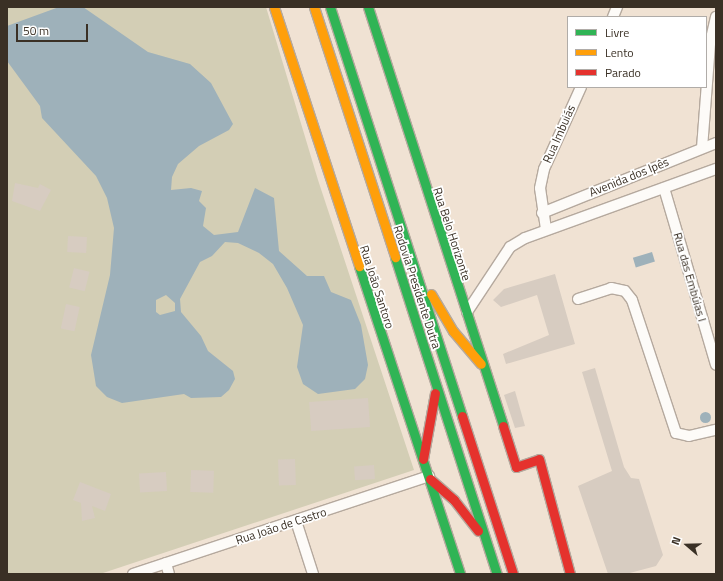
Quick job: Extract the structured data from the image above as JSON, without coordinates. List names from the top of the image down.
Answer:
{
  "streets": {
    "main road": ["Rua Belo Horizonte", "Rua João Santoro", "Rodovia Presidente Dutra"],
    "street": [
      "Rua Imbuiás",
      "Avenida dos Ipês",
      "Rua das Embúias I",
      "Rua João de Castro"
    ]
  },
  "crossings": [
    ["Rua Imbuiás", "Avenida dos Ipês"],
    ["Avenida dos Ipês", "Rua Belo Horizonte"],
    ["Avenida dos Ipês", "Rua das Embúias I"],
    ["Rua João Santoro", "Rua João de Castro"]
  ],
  "legend": ["Livre", "Lento", "Parado"],
  "scale_bar": "50 m",
  "north": "left"
}
